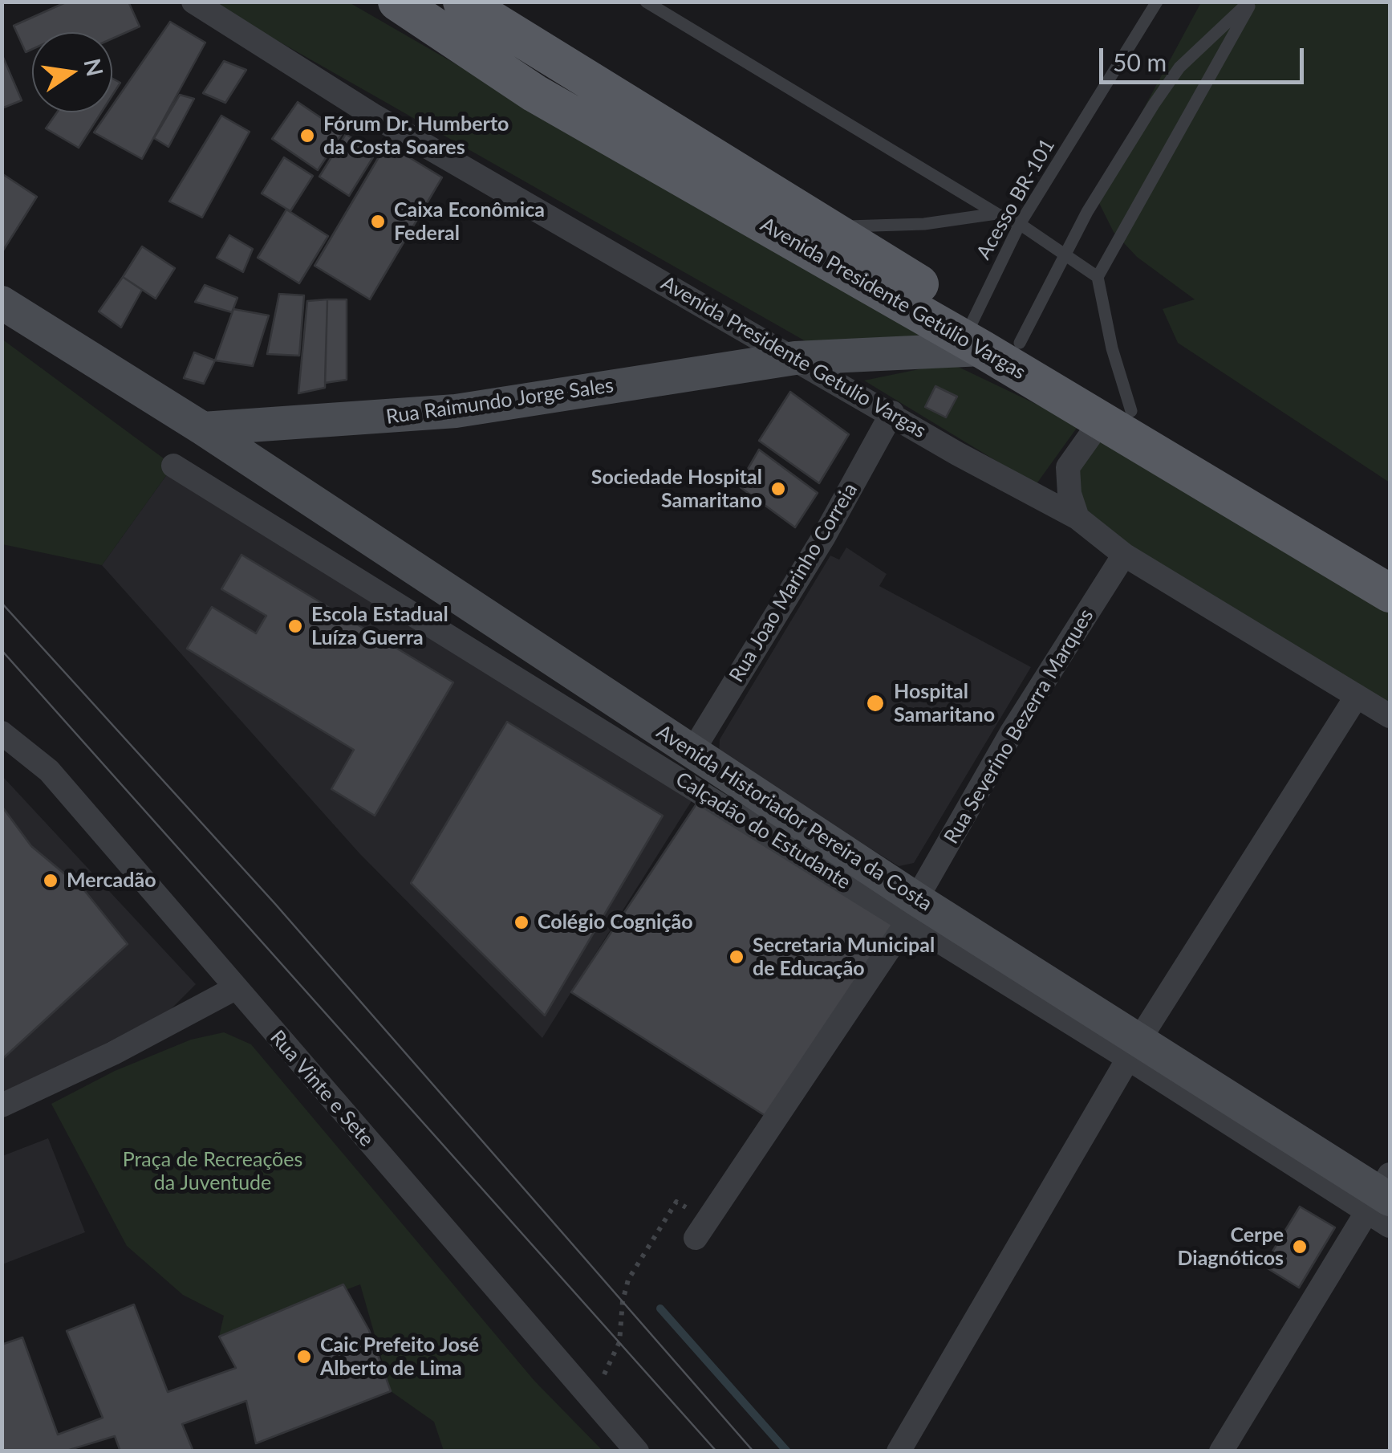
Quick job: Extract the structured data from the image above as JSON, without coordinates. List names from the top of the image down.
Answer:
{
  "streets": {
    "main road": ["Avenida Presidente Getúlio Vargas"],
    "street": [
      "Avenida Presidente Getulio Vargas",
      "Rua Raimundo Jorge Sales",
      "Rua Joao Marinho Correia",
      "Rua Severino Bezerra Marques",
      "Avenida Historiador Pereira da Costa",
      "Calçadão do Estudante",
      "Rua Vinte e Sete"
    ],
    "lane": ["Acesso BR-101"]
  },
  "crossings": [
    ["Acesso BR-101", "Avenida Presidente Getúlio Vargas"],
    ["Acesso BR-101", "Rua Raimundo Jorge Sales"],
    ["Avenida Presidente Getúlio Vargas", "Rua Raimundo Jorge Sales"],
    ["Avenida Presidente Getulio Vargas", "Rua Raimundo Jorge Sales"],
    ["Avenida Presidente Getulio Vargas", "Rua Joao Marinho Correia"],
    ["Avenida Presidente Getulio Vargas", "Rua Severino Bezerra Marques"],
    ["Rua Raimundo Jorge Sales", "Avenida Historiador Pereira da Costa"],
    ["Rua Joao Marinho Correia", "Avenida Historiador Pereira da Costa"],
    ["Rua Severino Bezerra Marques", "Avenida Historiador Pereira da Costa"],
    ["Rua Severino Bezerra Marques", "Calçadão do Estudante"],
    ["Avenida Historiador Pereira da Costa", "Calçadão do Estudante"]
  ],
  "parks": ["Praça de Recreações da Juventude"],
  "places": [
    "Fórum Dr. Humberto da Costa Soares",
    "Caixa Econômica Federal",
    "Sociedade Hospital Samaritano",
    "Escola Estadual Luíza Guerra",
    "Hospital Samaritano",
    "Mercadão",
    "Colégio Cognição",
    "Secretaria Municipal de Educação",
    "Cerpe Diagnóticos",
    "Caic Prefeito José Alberto de Lima"
  ],
  "scale_bar": "50 m",
  "north": "right"
}
